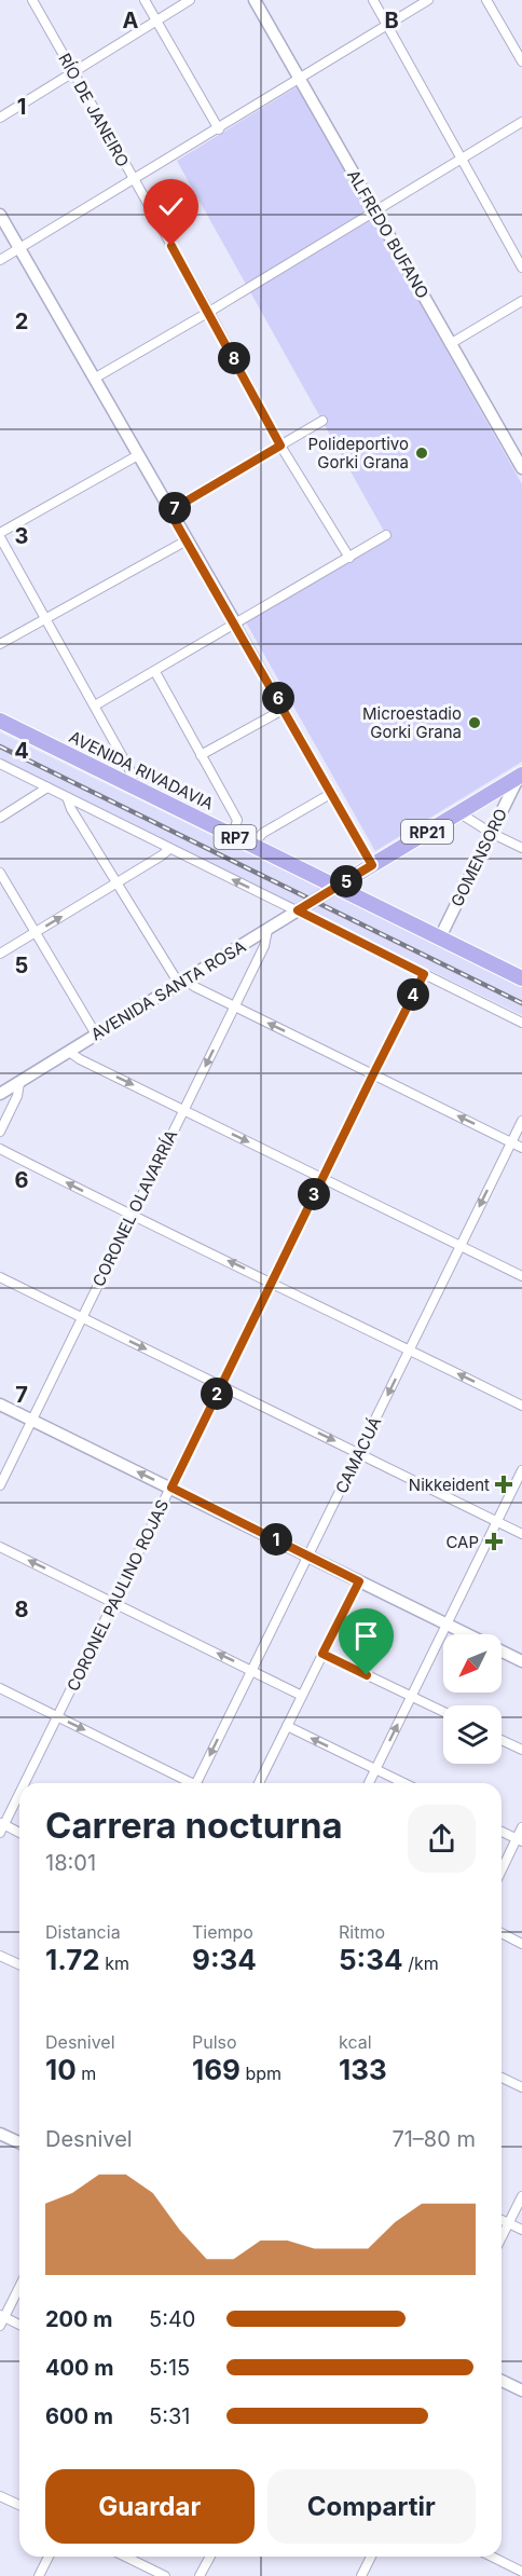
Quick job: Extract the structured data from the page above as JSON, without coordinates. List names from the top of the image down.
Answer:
{
  "streets": {
    "main road": ["AVENIDA RIVADAVIA", "RP21", "RP7"],
    "street": [
      "RÍO DE JANEIRO",
      "ALFREDO BUFANO",
      "GOMENSORO",
      "AVENIDA SANTA ROSA",
      "CORONEL OLAVARRÍA",
      "CAMACUÁ",
      "CORONEL PAULINO ROJAS"
    ]
  },
  "crossings": [
    ["AVENIDA RIVADAVIA", "RP21"],
    ["AVENIDA RIVADAVIA", "RP7"],
    ["AVENIDA RIVADAVIA", "AVENIDA SANTA ROSA"],
    ["RP21", "RP7"],
    ["RP21", "GOMENSORO"],
    ["RP21", "AVENIDA SANTA ROSA"],
    ["RP7", "GOMENSORO"],
    ["RP7", "AVENIDA SANTA ROSA"],
    ["AVENIDA SANTA ROSA", "CORONEL OLAVARRÍA"]
  ],
  "one_way": ["CAMACUÁ"],
  "places": {
    "other": ["Polideportivo Gorki Grana", "Microestadio Gorki Grana"],
    "health": ["Nikkeident", "CAP"]
  },
  "north": "bottom left",
  "page": {
    "pins": [
      "8",
      "7",
      "6",
      "5",
      "4",
      "3",
      "2",
      "1"
    ],
    "heading": ["Carrera nocturna", "18:01"],
    "stats": [
      ["Distancia", "1.72 km"],
      ["Tiempo", "9:34"],
      ["Ritmo", "5:34 /km"],
      ["Desnivel", "10 m"],
      ["Pulso", "169 bpm"],
      ["kcal", "133"]
    ],
    "chart": ["Desnivel", "71–80 m"],
    "list": [
      {
        "name": "200 m",
        "note": "5:40"
      },
      {
        "name": "400 m",
        "note": "5:15"
      },
      {
        "name": "600 m",
        "note": "5:31"
      }
    ],
    "buttons": ["Guardar", "Compartir"]
  },
  "grid": {
    "columns": ["A", "B"],
    "rows": [
      "1",
      "2",
      "3",
      "4",
      "5",
      "6",
      "7",
      "8"
    ]
  }
}
